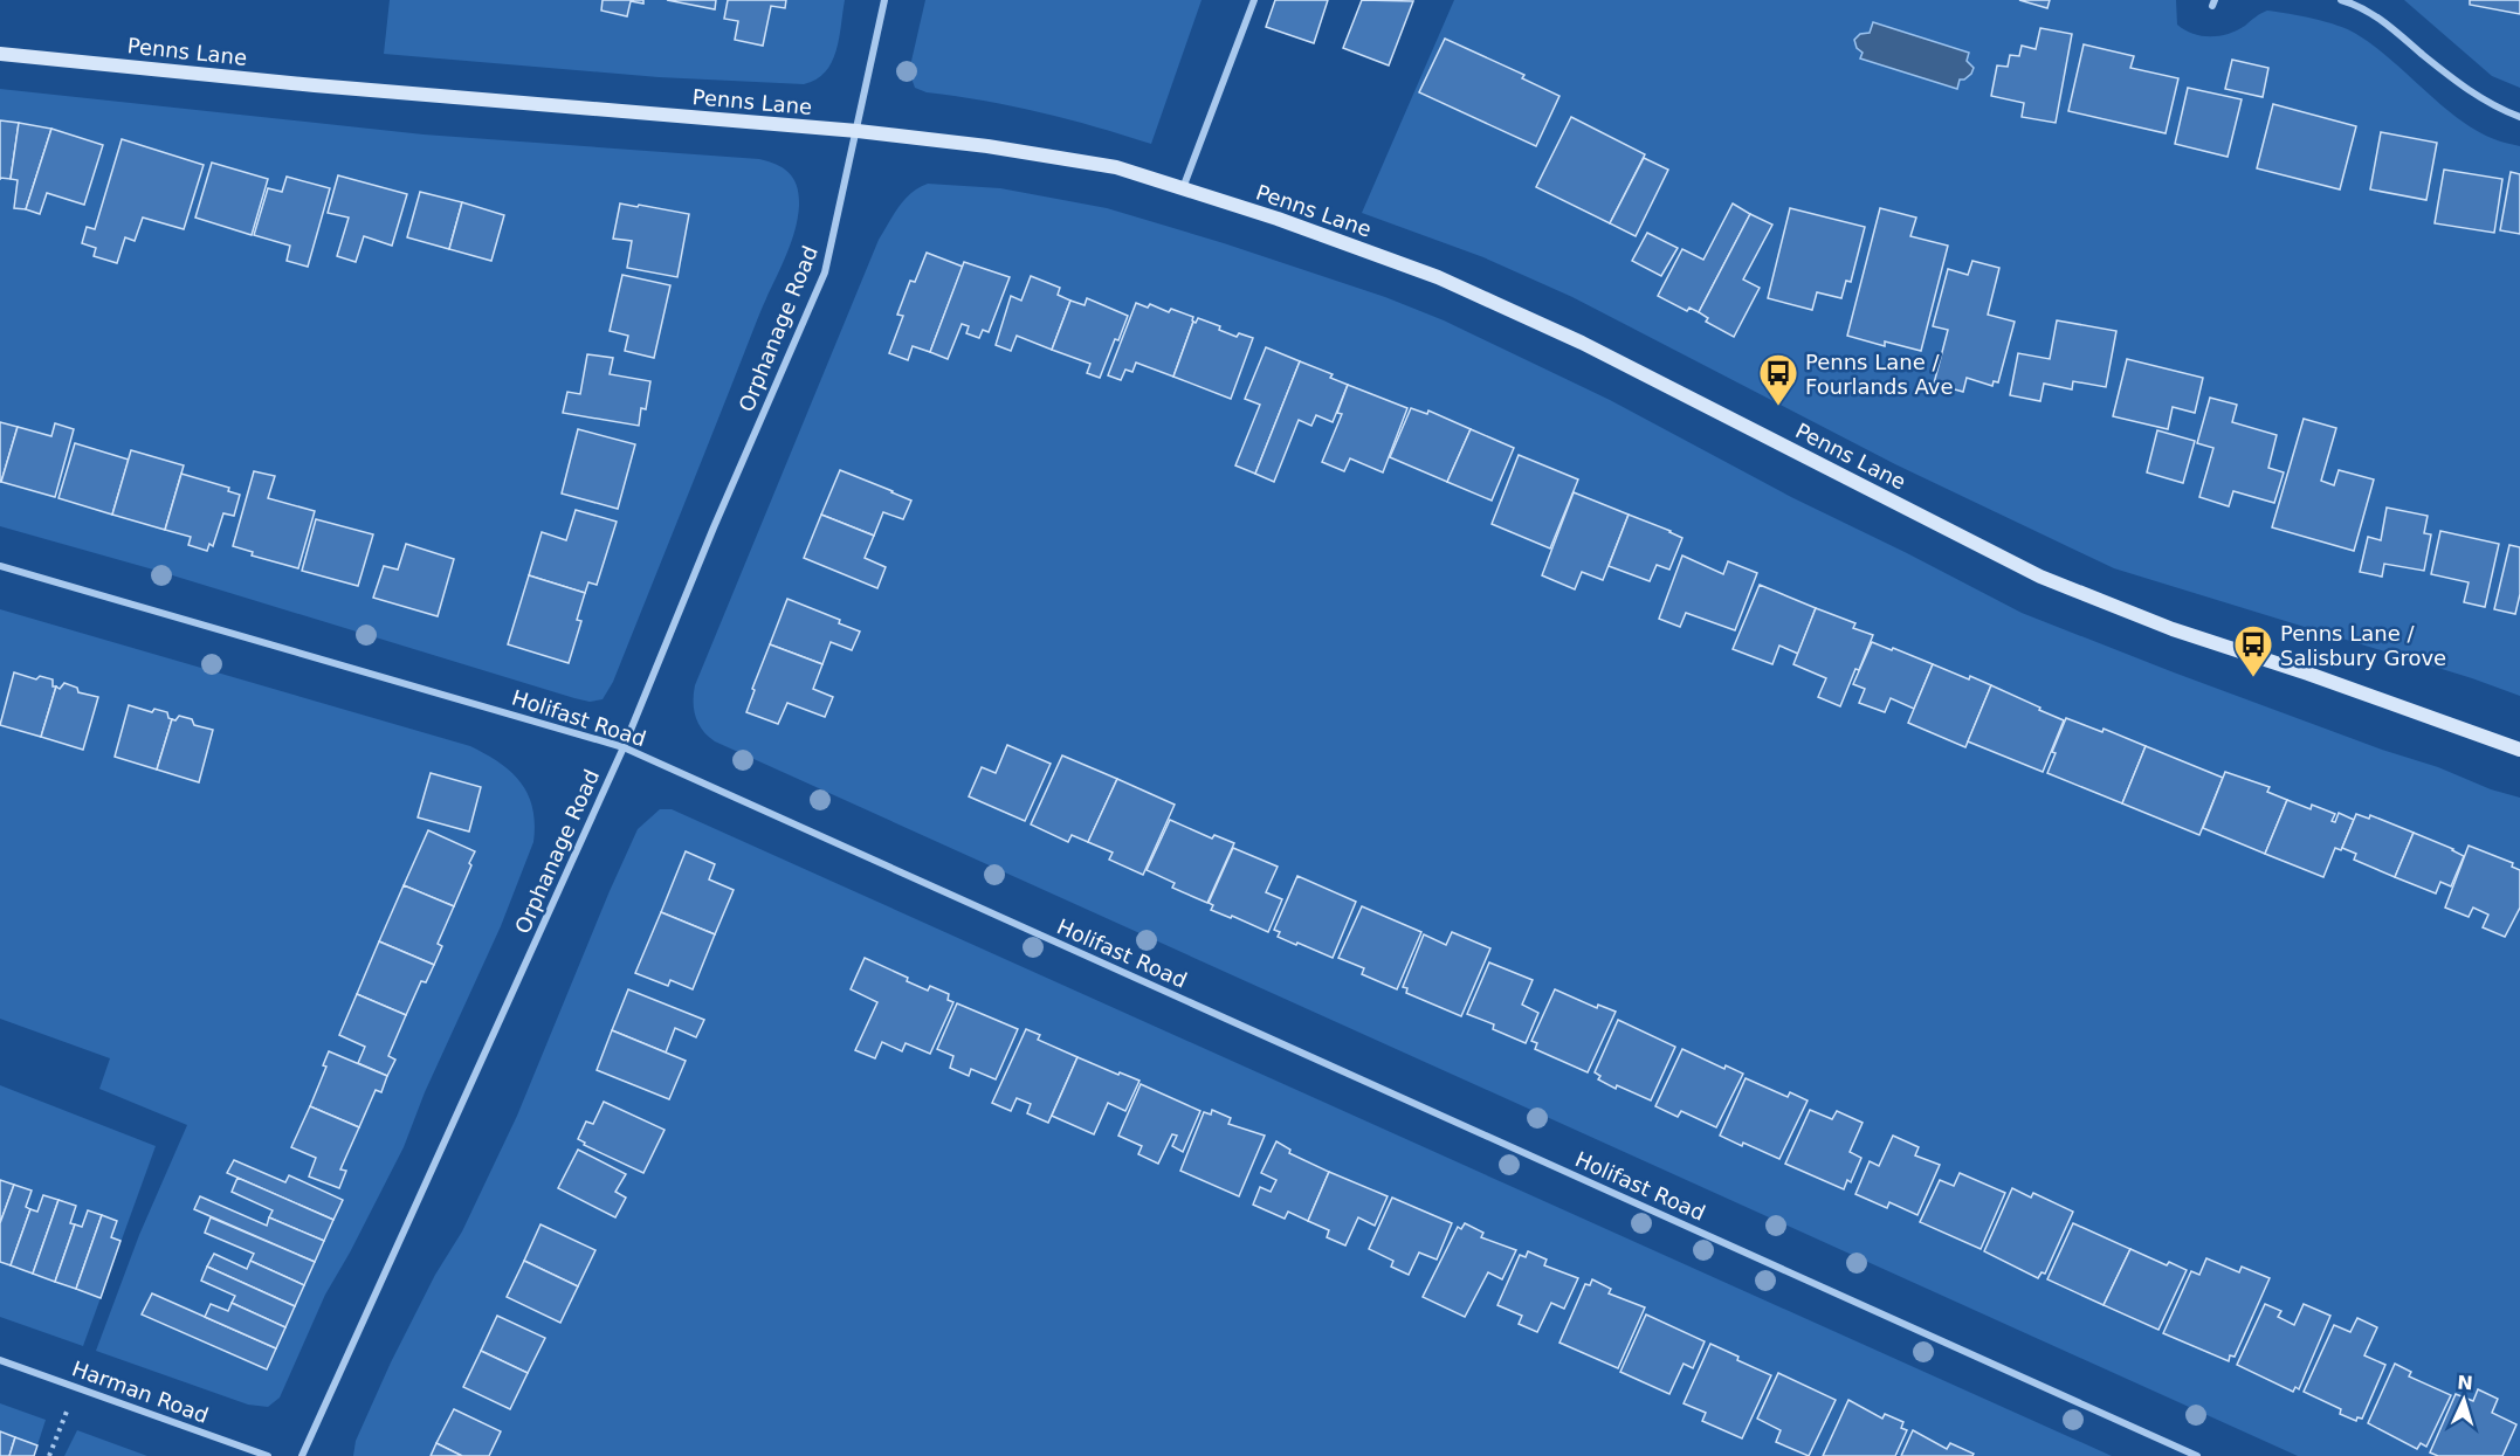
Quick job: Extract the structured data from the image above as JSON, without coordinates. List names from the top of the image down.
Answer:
{
  "streets": {
    "main road": ["Penns Lane"],
    "street": ["Orphanage Road", "Holifast Road", "Harman Road"]
  },
  "crossings": [
    ["Penns Lane", "Orphanage Road"],
    ["Orphanage Road", "Holifast Road"]
  ],
  "places": {
    "bus stop": ["Penns Lane / Fourlands Ave", "Penns Lane / Salisbury Grove"]
  },
  "north": "top"
}
